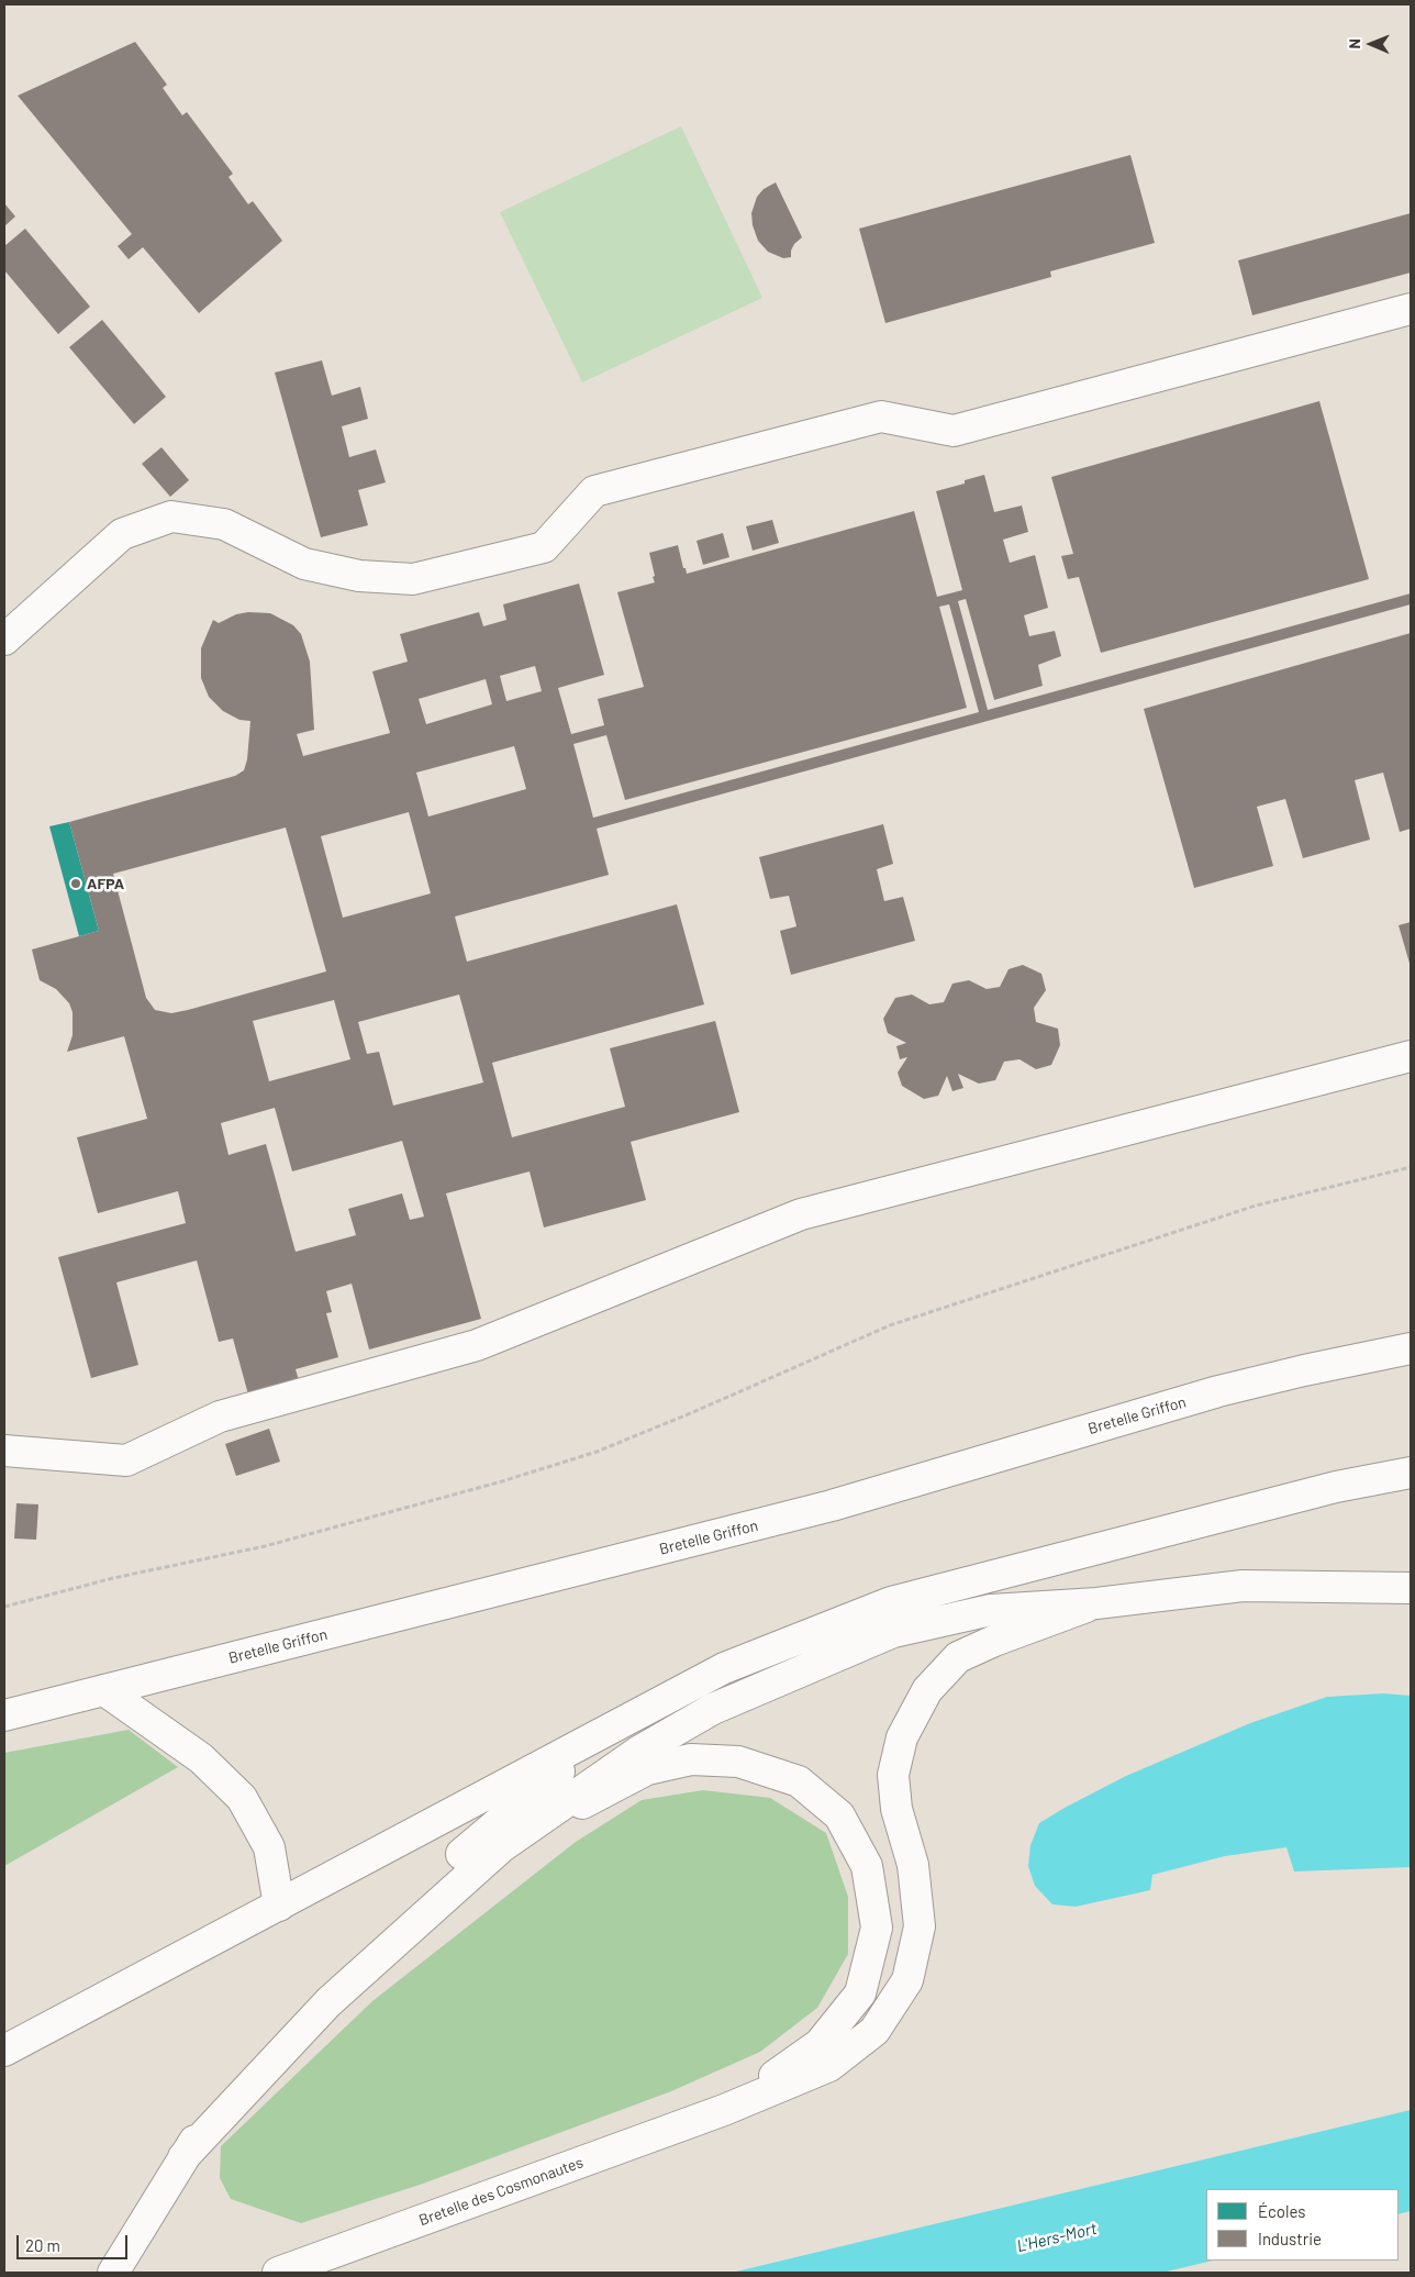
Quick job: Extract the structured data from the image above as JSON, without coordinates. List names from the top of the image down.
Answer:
{
  "streets": {
    "main road": ["Bretelle Griffon", "Bretelle des Cosmonautes"]
  },
  "water": ["L'Hers-Mort"],
  "places": ["AFPA"],
  "legend": ["Écoles", "Industrie"],
  "scale_bar": "20 m",
  "north": "left"
}
